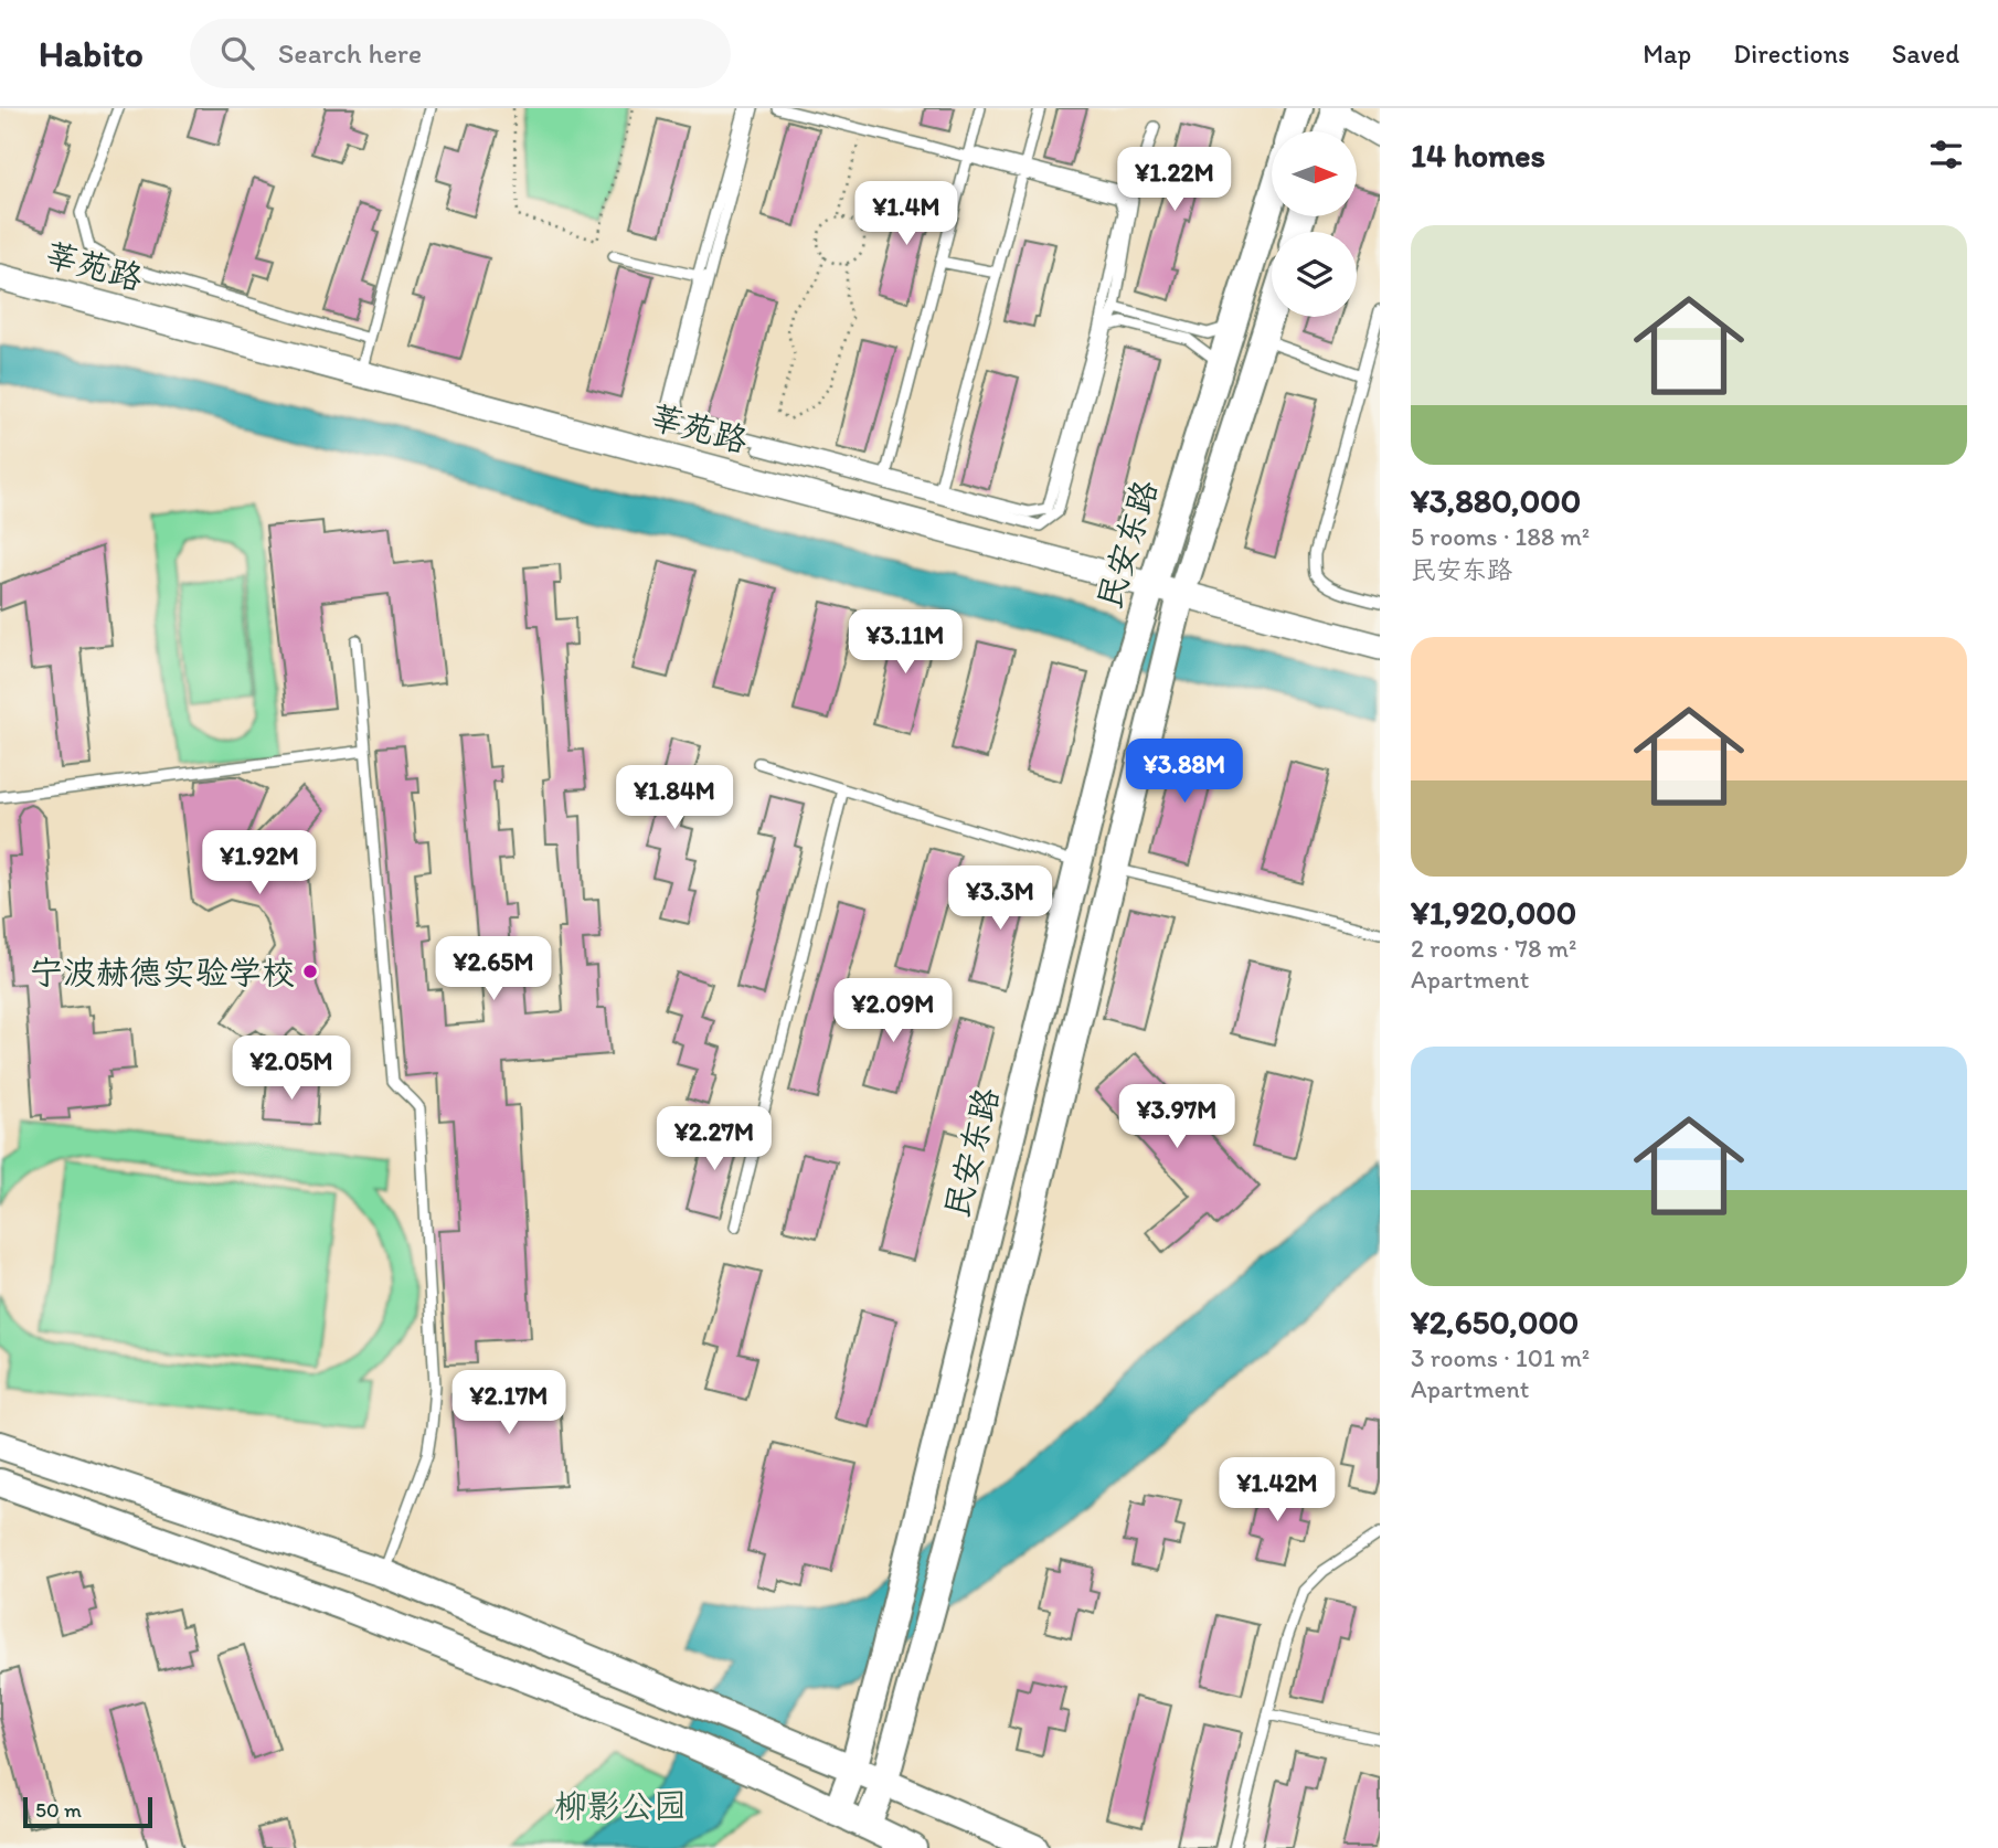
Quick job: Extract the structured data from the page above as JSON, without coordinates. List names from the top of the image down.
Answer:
{
  "streets": {
    "main road": ["民安东路"],
    "street": ["莘苑路"]
  },
  "crossings": [
    ["莘苑路", "民安东路"]
  ],
  "parks": ["柳影公园"],
  "places": ["宁波赫德实验学校"],
  "scale_bar": "50 m",
  "north": "right",
  "page": {
    "header": "Habito",
    "search": "Search here",
    "nav": ["Map", "Directions", "Saved"],
    "heading": "14 homes",
    "price": [
      "¥1.22M",
      "¥1.4M",
      "¥3.11M",
      "¥3.88M",
      "¥1.84M",
      "¥1.92M",
      "¥3.3M",
      "¥2.65M",
      "¥2.09M",
      "¥2.05M",
      "¥3.97M",
      "¥2.27M",
      "¥2.17M",
      "¥1.42M"
    ],
    "list": [
      {
        "name": "¥3,880,000",
        "note": "5 rooms · 188 m² · 民安东路"
      },
      {
        "name": "¥1,920,000",
        "note": "2 rooms · 78 m² · Apartment"
      },
      {
        "name": "¥2,650,000",
        "note": "3 rooms · 101 m² · Apartment"
      }
    ],
    "scale": "50 m"
  }
}
